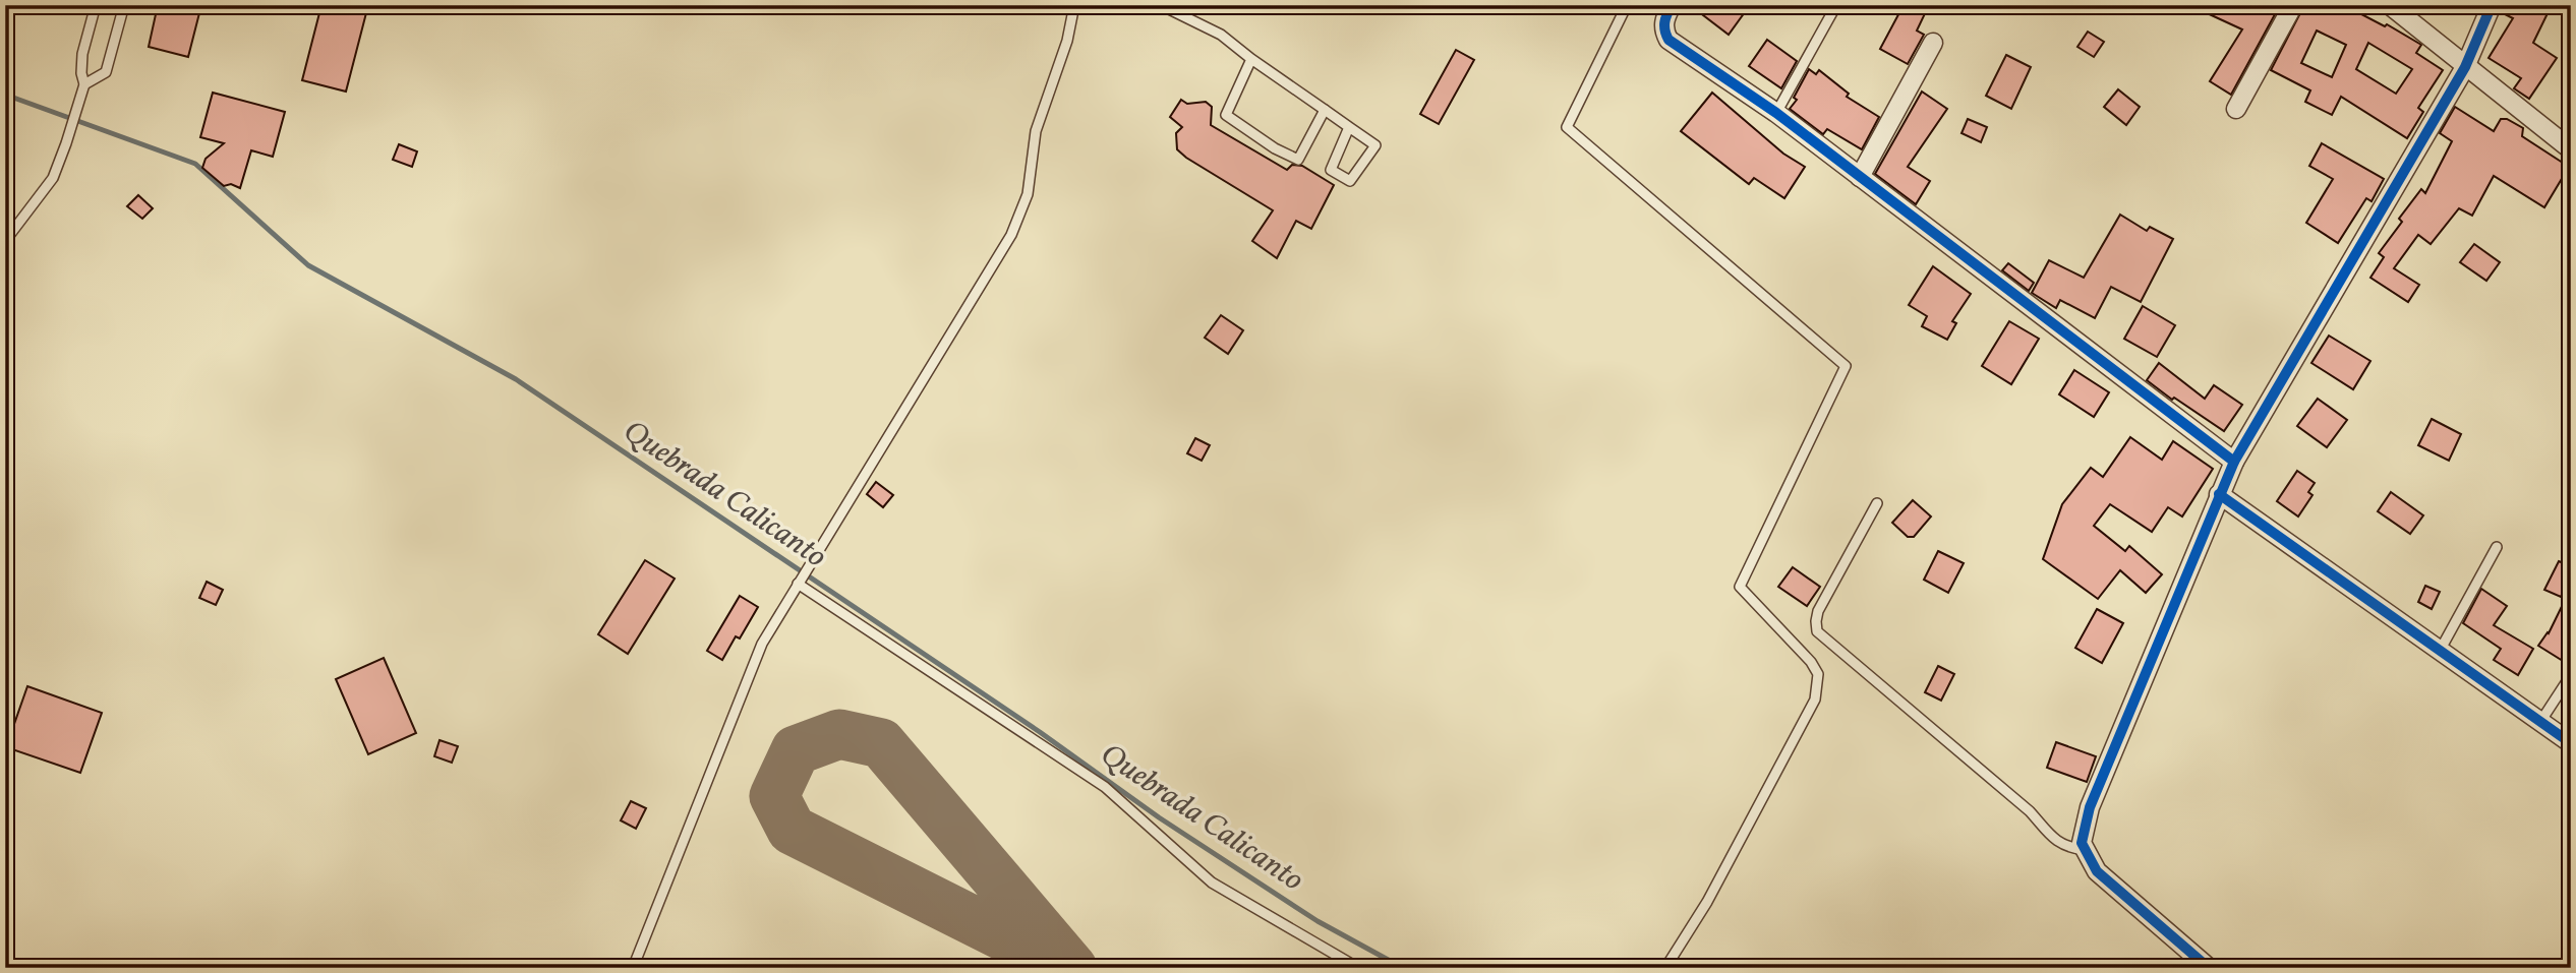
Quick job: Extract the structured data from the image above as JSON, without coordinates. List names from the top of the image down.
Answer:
{
  "water": ["Quebrada Calicanto"]
}
